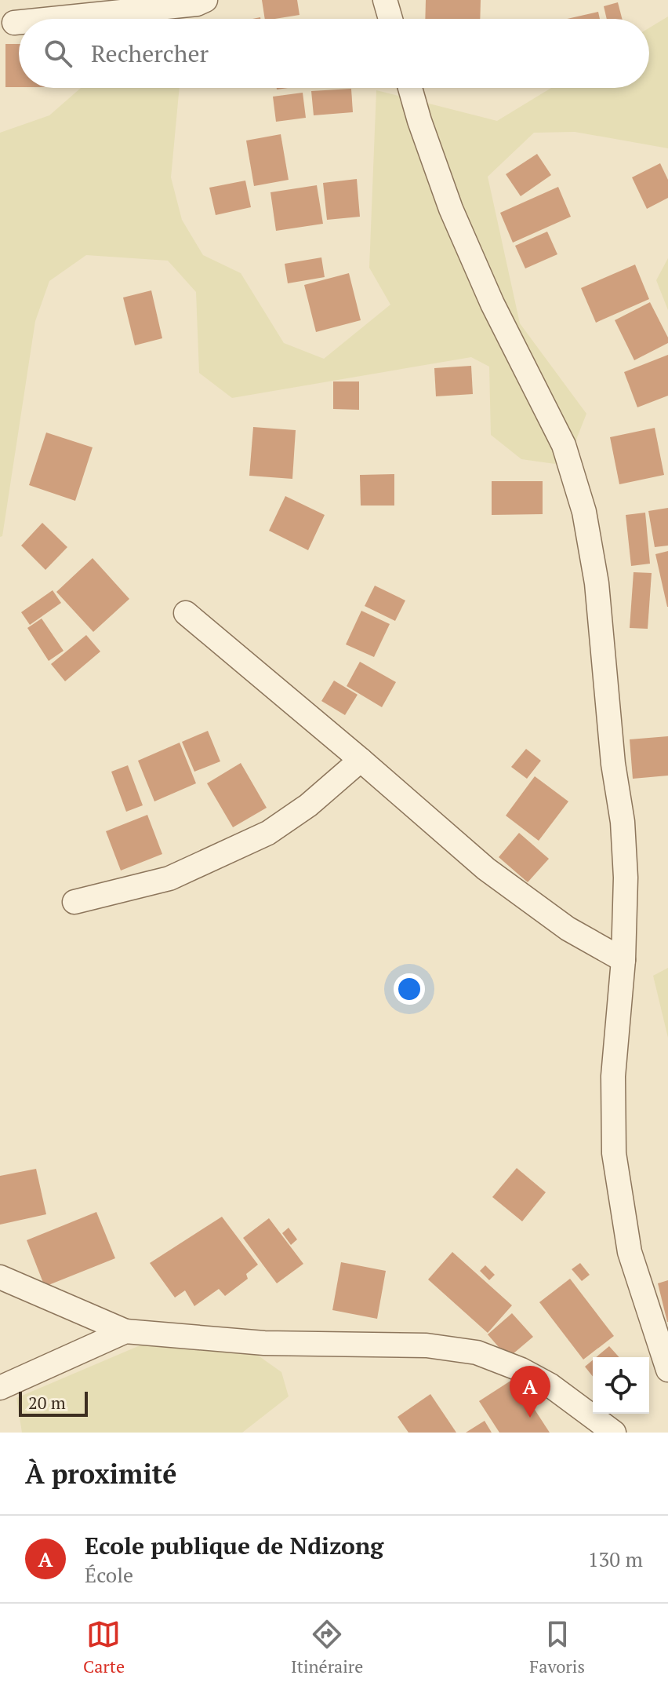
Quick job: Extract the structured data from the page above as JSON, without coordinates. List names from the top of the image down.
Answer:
{
  "scale_bar": "20 m",
  "page": {
    "search": "Rechercher",
    "pins": "A",
    "scale": "20 m",
    "heading": "À proximité",
    "list": [
      {
        "mark": "A",
        "name": "Ecole publique de Ndizong",
        "note": "École",
        "value": "130 m"
      }
    ],
    "nav": ["Carte", "Itinéraire", "Favoris"]
  }
}
